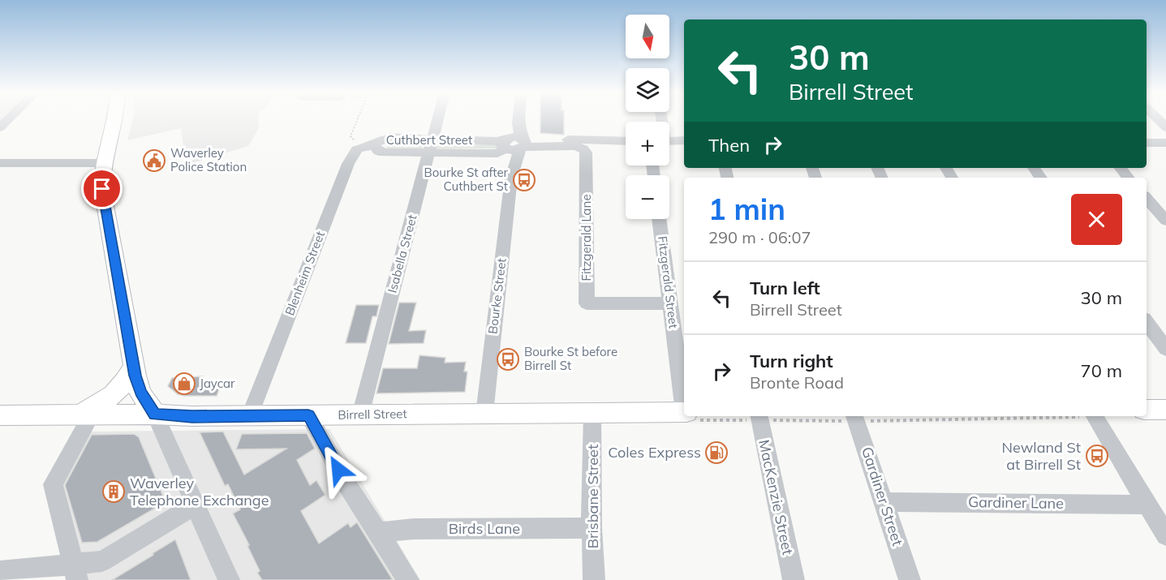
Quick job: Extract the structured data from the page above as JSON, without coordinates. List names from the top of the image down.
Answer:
{
  "streets": {
    "main road": ["Birrell Street"],
    "street": [
      "Cuthbert Street",
      "Fitzgerald Lane",
      "Isabella Street",
      "Blenheim Street",
      "Fitzgerald Street",
      "Bourke Street",
      "Brisbane Street",
      "Gardiner Street",
      "MacKenzie Street",
      "Gardiner Lane",
      "Birds Lane"
    ]
  },
  "crossings": [
    ["Cuthbert Street", "Fitzgerald Lane"],
    ["Cuthbert Street", "Isabella Street"],
    ["Cuthbert Street", "Blenheim Street"],
    ["Cuthbert Street", "Bourke Street"],
    ["Fitzgerald Lane", "Fitzgerald Street"],
    ["Fitzgerald Lane", "Bourke Street"],
    ["Isabella Street", "Birrell Street"],
    ["Blenheim Street", "Birrell Street"],
    ["Bourke Street", "Birrell Street"],
    ["Birrell Street", "Brisbane Street"],
    ["Brisbane Street", "Birds Lane"],
    ["Gardiner Street", "Gardiner Lane"]
  ],
  "places": {
    "public building": ["Waverley Police Station"],
    "bus stop": ["Bourke St after Cuthbert St", "Bourke St before Birrell St", "Newland St at Birrell St"],
    "shop": ["Jaycar"],
    "fuel station": ["Coles Express"],
    "building": ["Waverley Telephone Exchange"]
  },
  "north": "bottom",
  "page": {
    "map_buttons": ["+", "−"],
    "turn": ["30 m", "Birrell Street"],
    "then": "Then",
    "heading": ["1 min", "290 m · 06:07"],
    "list": [
      {
        "name": "Turn left",
        "note": "Birrell Street",
        "value": "30 m"
      },
      {
        "name": "Turn right",
        "note": "Bronte Road",
        "value": "70 m"
      }
    ]
  }
}
